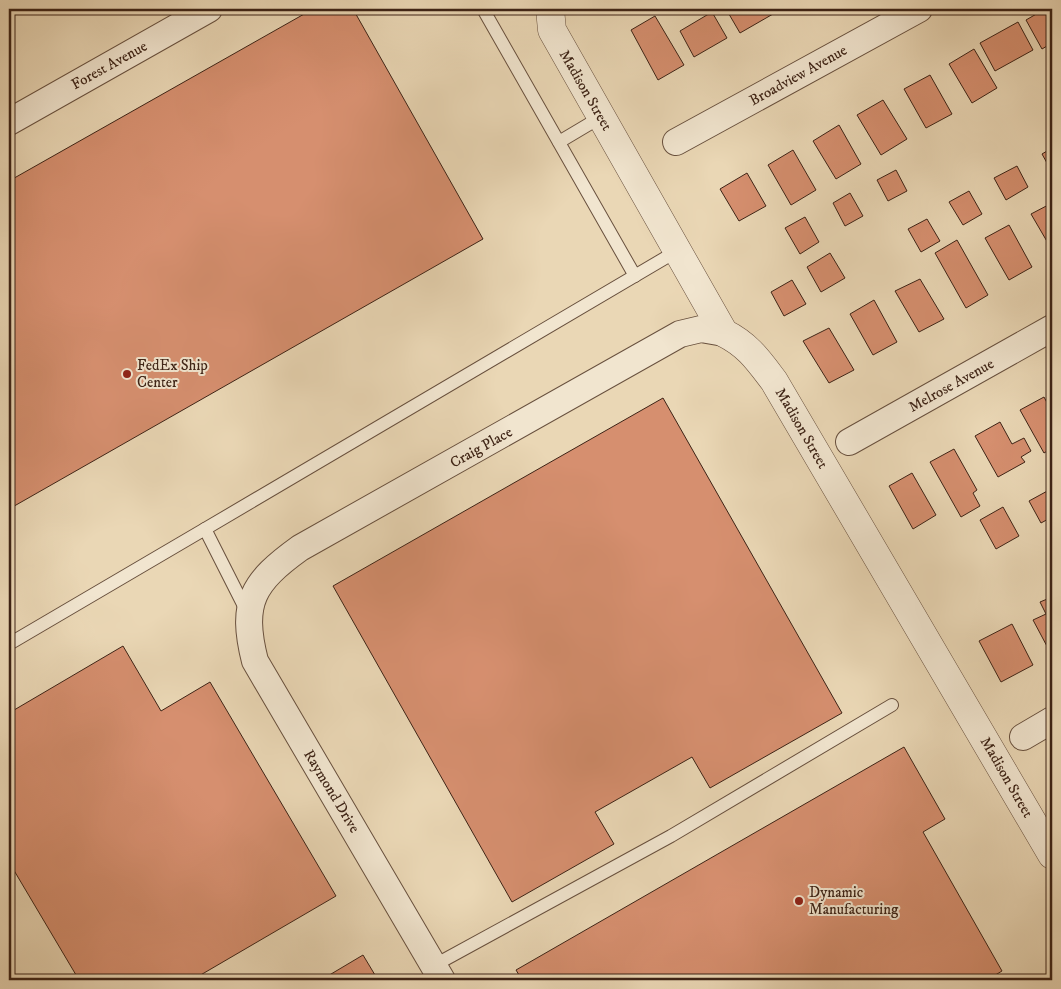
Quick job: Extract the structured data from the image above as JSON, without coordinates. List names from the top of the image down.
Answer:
{
  "streets": {
    "street": [
      "Forest Avenue",
      "Broadview Avenue",
      "Madison Street",
      "Melrose Avenue",
      "Craig Place",
      "Raymond Drive"
    ]
  },
  "crossings": [
    ["Madison Street", "Craig Place"],
    ["Craig Place", "Raymond Drive"]
  ],
  "places": ["FedEx Ship Center", "Dynamic Manufacturing"]
}
